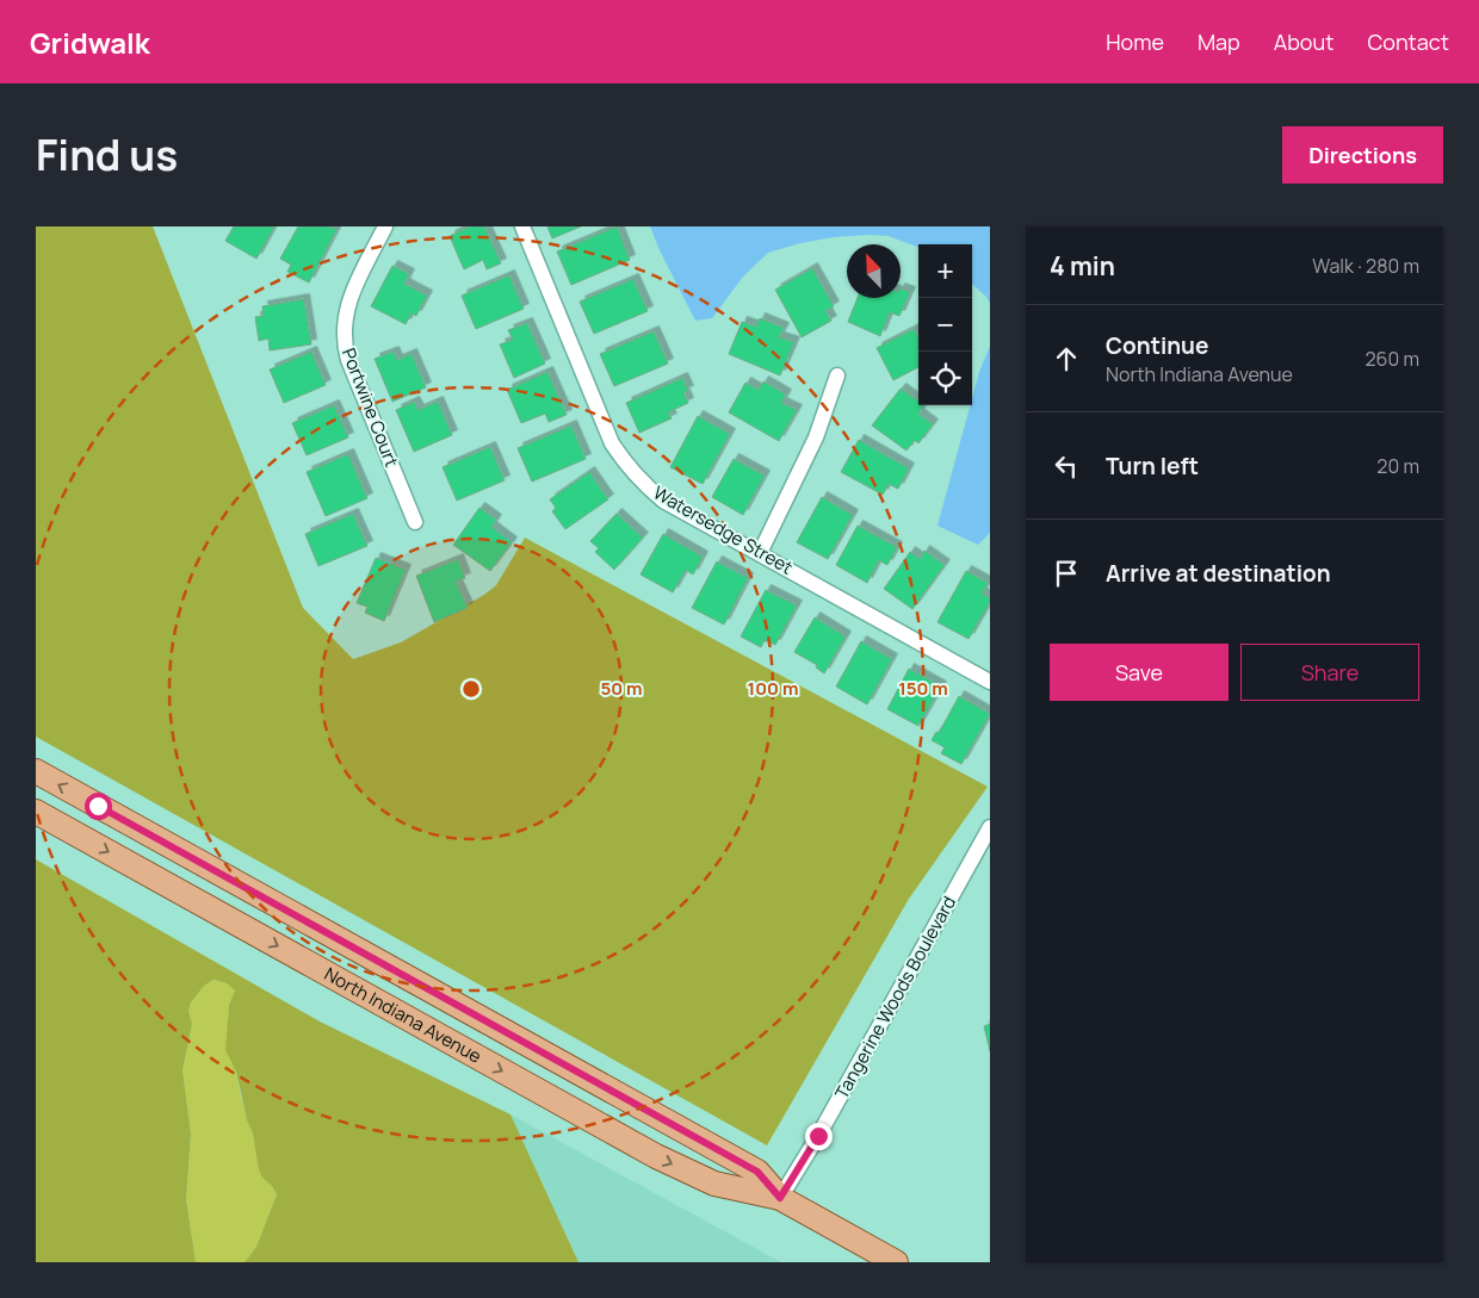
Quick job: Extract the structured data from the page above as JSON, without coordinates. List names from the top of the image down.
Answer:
{
  "streets": {
    "main road": ["North Indiana Avenue"],
    "street": ["Portwine Court", "Watersedge Street", "Tangerine Woods Boulevard"]
  },
  "crossings": [
    ["Tangerine Woods Boulevard", "North Indiana Avenue"]
  ],
  "north": "top left",
  "page": {
    "header": "Gridwalk",
    "nav": [
      "Home",
      "Map",
      "About",
      "Contact"
    ],
    "title": "Find us",
    "buttons": [
      "Directions",
      ["Save", "Share"]
    ],
    "heading": ["4 min", "Walk · 280 m"],
    "map_buttons": ["+", "−"],
    "list": [
      ["Continue", "North Indiana Avenue", "260 m"],
      ["Turn left", "20 m"],
      "Arrive at destination"
    ]
  },
  "rings": ["50 m", "100 m", "150 m"]
}
